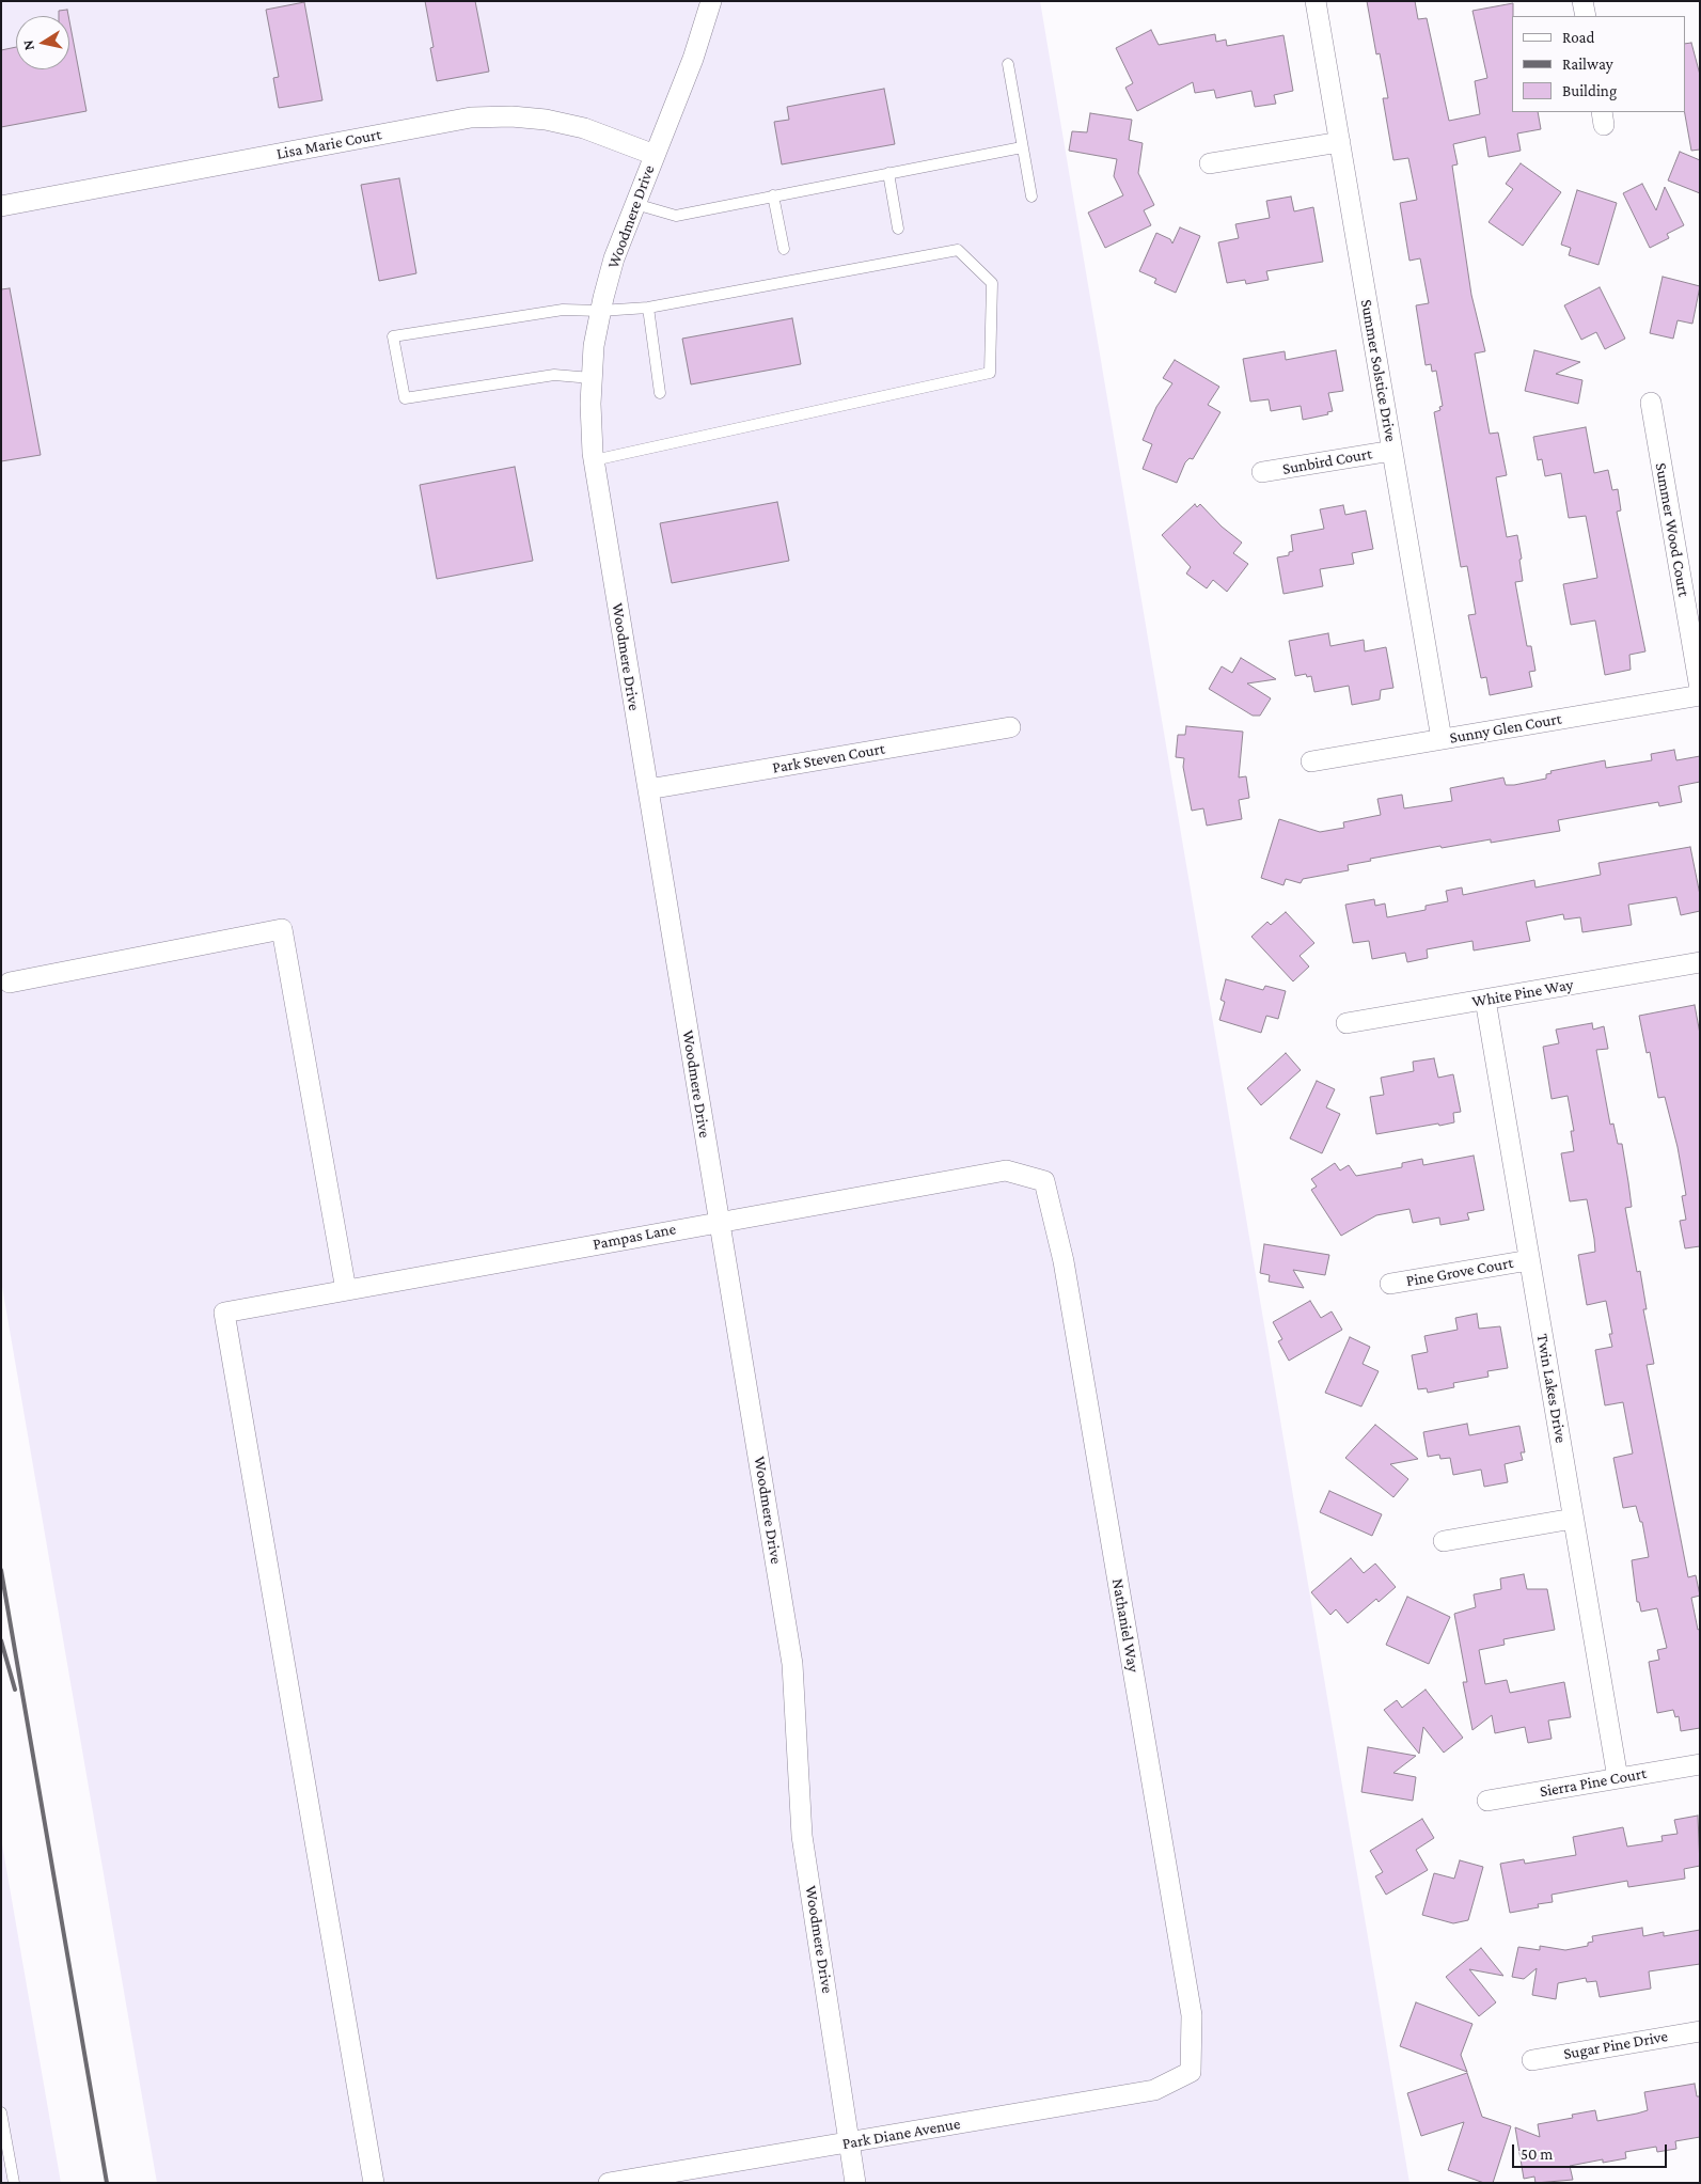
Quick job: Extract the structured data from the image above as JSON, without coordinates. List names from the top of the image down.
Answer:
{
  "streets": {
    "street": [
      "Lisa Marie Court",
      "Woodmere Drive",
      "Summer Solstice Drive",
      "Sunbird Court",
      "Summer Wood Court",
      "Sunny Glen Court",
      "Park Steven Court",
      "White Pine Way",
      "Pampas Lane",
      "Pine Grove Court",
      "Twin Lakes Drive",
      "Nathaniel Way",
      "Sierra Pine Court",
      "Sugar Pine Drive",
      "Park Diane Avenue"
    ]
  },
  "crossings": [
    ["Lisa Marie Court", "Woodmere Drive"],
    ["Woodmere Drive", "Park Steven Court"],
    ["Woodmere Drive", "Pampas Lane"],
    ["Woodmere Drive", "Park Diane Avenue"],
    ["Summer Solstice Drive", "Sunbird Court"],
    ["Summer Solstice Drive", "Sunny Glen Court"],
    ["White Pine Way", "Twin Lakes Drive"],
    ["Pampas Lane", "Nathaniel Way"],
    ["Pine Grove Court", "Twin Lakes Drive"],
    ["Twin Lakes Drive", "Sierra Pine Court"],
    ["Nathaniel Way", "Park Diane Avenue"]
  ],
  "legend": ["Road", "Railway", "Building"],
  "scale_bar": "50 m",
  "north": "left"
}
